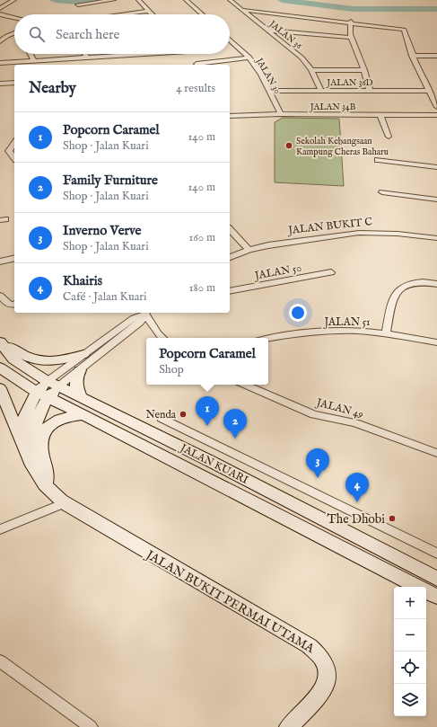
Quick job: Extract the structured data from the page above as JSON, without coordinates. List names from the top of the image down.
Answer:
{
  "streets": {
    "street": [
      "JALAN 36",
      "JALAN 30",
      "JALAN 36D",
      "JALAN 34B",
      "JALAN BUKIT C",
      "JALAN 50",
      "JALAN 51",
      "JALAN 49",
      "JALAN KUARI",
      "JALAN BUKIT PERMAI UTAMA"
    ]
  },
  "crossings": [
    ["JALAN 36", "JALAN 36D"],
    ["JALAN 30", "JALAN 36D"],
    ["JALAN 30", "JALAN 34B"]
  ],
  "places": ["Sekolah Kebangsaan Kampung Cheras Baharu", "Nenda", "The Dhobi"],
  "page": {
    "search": "Search here",
    "heading": ["Nearby", "4 results"],
    "list": [
      {
        "mark": "1",
        "name": "Popcorn Caramel",
        "note": "Shop · Jalan Kuari",
        "value": "140 m"
      },
      {
        "mark": "2",
        "name": "Family Furniture",
        "note": "Shop · Jalan Kuari",
        "value": "140 m"
      },
      {
        "mark": "3",
        "name": "Inverno Verve",
        "note": "Shop · Jalan Kuari",
        "value": "160 m"
      },
      {
        "mark": "4",
        "name": "Khairis",
        "note": "Café · Jalan Kuari",
        "value": "180 m"
      }
    ],
    "popup": ["Popcorn Caramel", "Shop"],
    "pins": [
      "1",
      "2",
      "3",
      "4"
    ],
    "map_buttons": ["+", "−"]
  }
}
